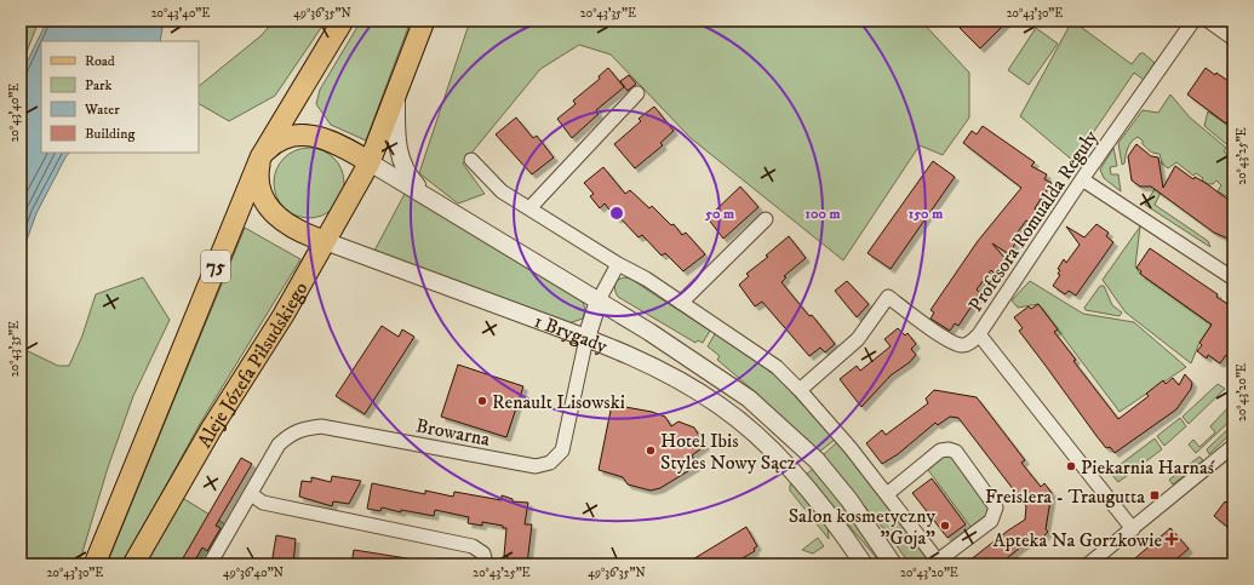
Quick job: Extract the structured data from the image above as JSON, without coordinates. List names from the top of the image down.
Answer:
{
  "streets": {
    "main road": ["75", "1 Brygady", "Aleje Józefa Piłsudskiego"],
    "street": ["Profesora Romualda Reguły", "Browarna"]
  },
  "crossings": [
    ["75", "1 Brygady"],
    ["75", "Aleje Józefa Piłsudskiego"],
    ["1 Brygady", "Aleje Józefa Piłsudskiego"],
    ["1 Brygady", "Browarna"]
  ],
  "places": {
    "other": [
      "Renault Lisowski",
      "Hotel Ibis Styles Nowy Sącz",
      "Piekarnia Harnaś",
      "Salon kosmetyczny \"Goja\""
    ],
    "transit": ["Freislera - Traugutta"],
    "health": ["Apteka Na Gorzkowie"]
  },
  "legend": [
    "Road",
    "Park",
    "Water",
    "Building"
  ],
  "coordinates": [
    "20°43'40\"E",
    "49°36'35\"N",
    "20°43'35\"E",
    "20°43'30\"E",
    "20°43'25\"E",
    "20°43'20\"E",
    "49°36'40\"N"
  ],
  "rings": ["50 m", "100 m", "150 m"]
}
